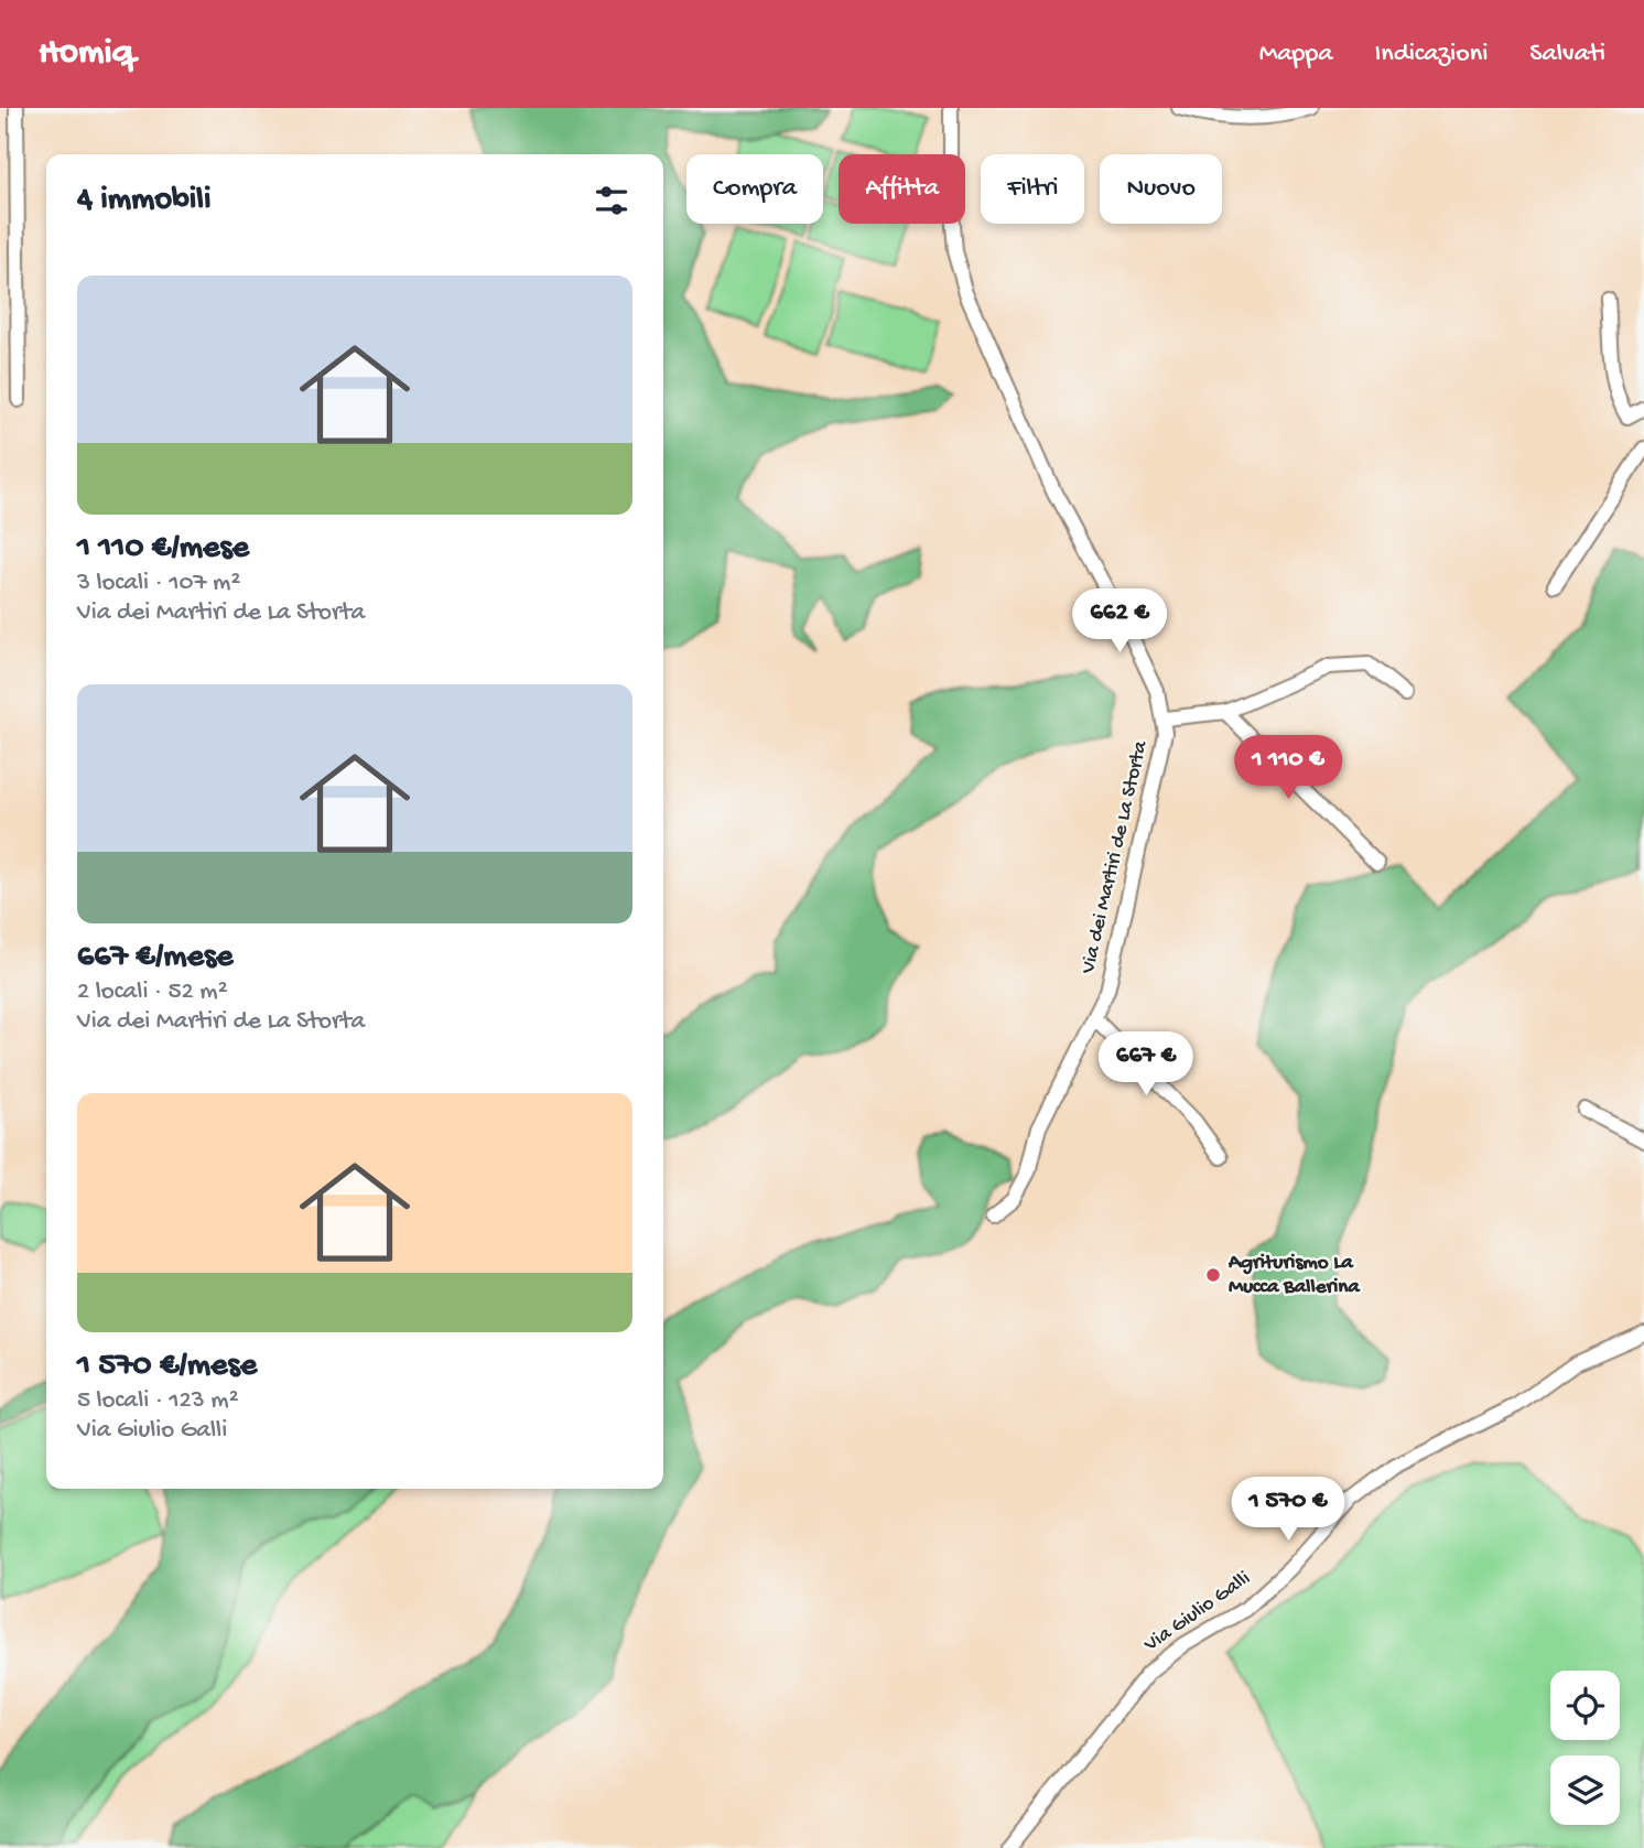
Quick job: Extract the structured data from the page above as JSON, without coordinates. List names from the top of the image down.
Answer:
{
  "streets": {
    "street": ["Via dei Martiri de La Storta", "Via Giulio Galli"]
  },
  "places": ["Agriturismo La Mucca Ballerina"],
  "page": {
    "header": "Homiq",
    "nav": ["Mappa", "Indicazioni", "Salvati"],
    "chip": [
      "Compra",
      "Affitta",
      "Filtri",
      "Nuovo"
    ],
    "heading": "4 immobili",
    "list": [
      {
        "name": "1 110 €/mese",
        "note": "3 locali · 107 m² · Via dei Martiri de La Storta"
      },
      {
        "name": "667 €/mese",
        "note": "2 locali · 52 m² · Via dei Martiri de La Storta"
      },
      {
        "name": "1 570 €/mese",
        "note": "5 locali · 123 m² · Via Giulio Galli"
      }
    ],
    "price": [
      "662 €",
      "1 110 €",
      "667 €",
      "1 570 €"
    ]
  }
}
